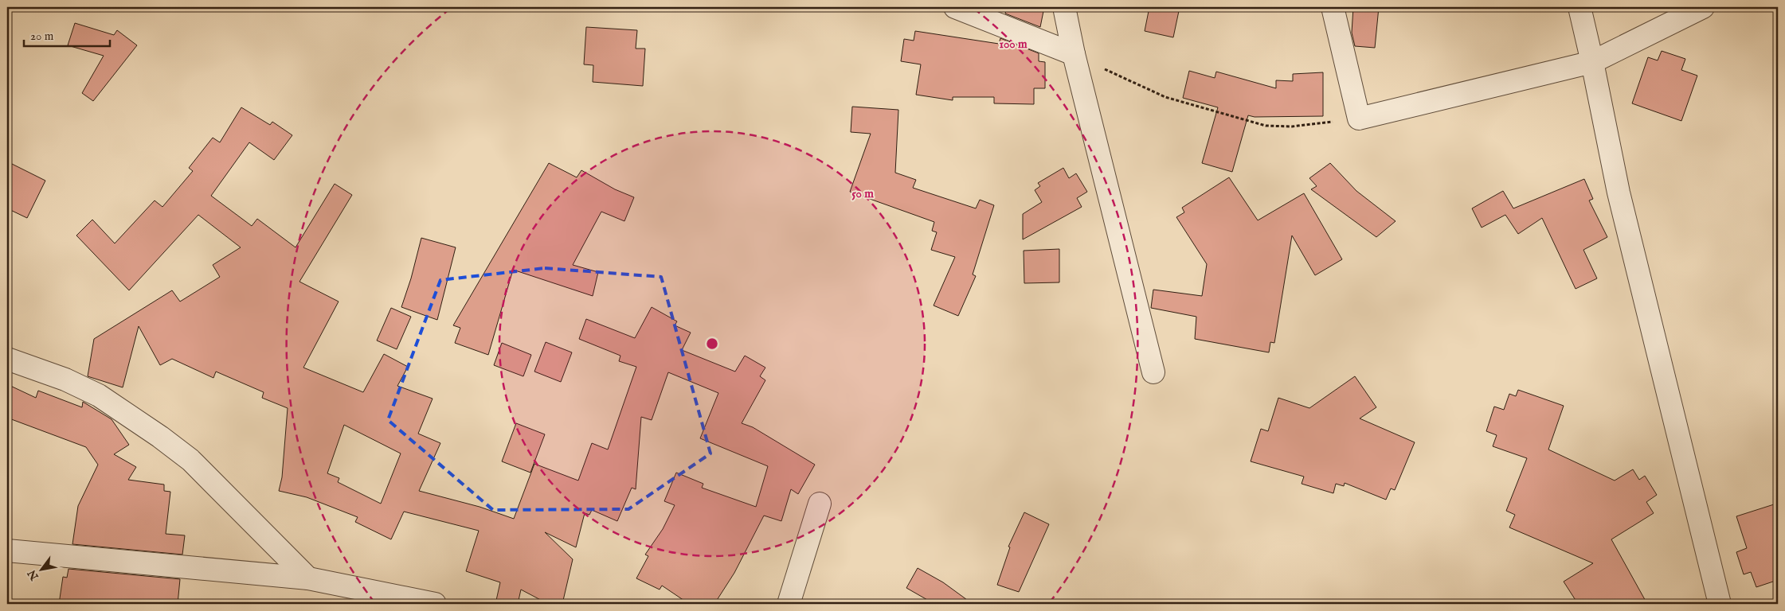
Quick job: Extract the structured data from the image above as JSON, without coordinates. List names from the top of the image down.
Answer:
{
  "scale_bar": "20 m",
  "north": "bottom left",
  "rings": ["100 m", "50 m"]
}
